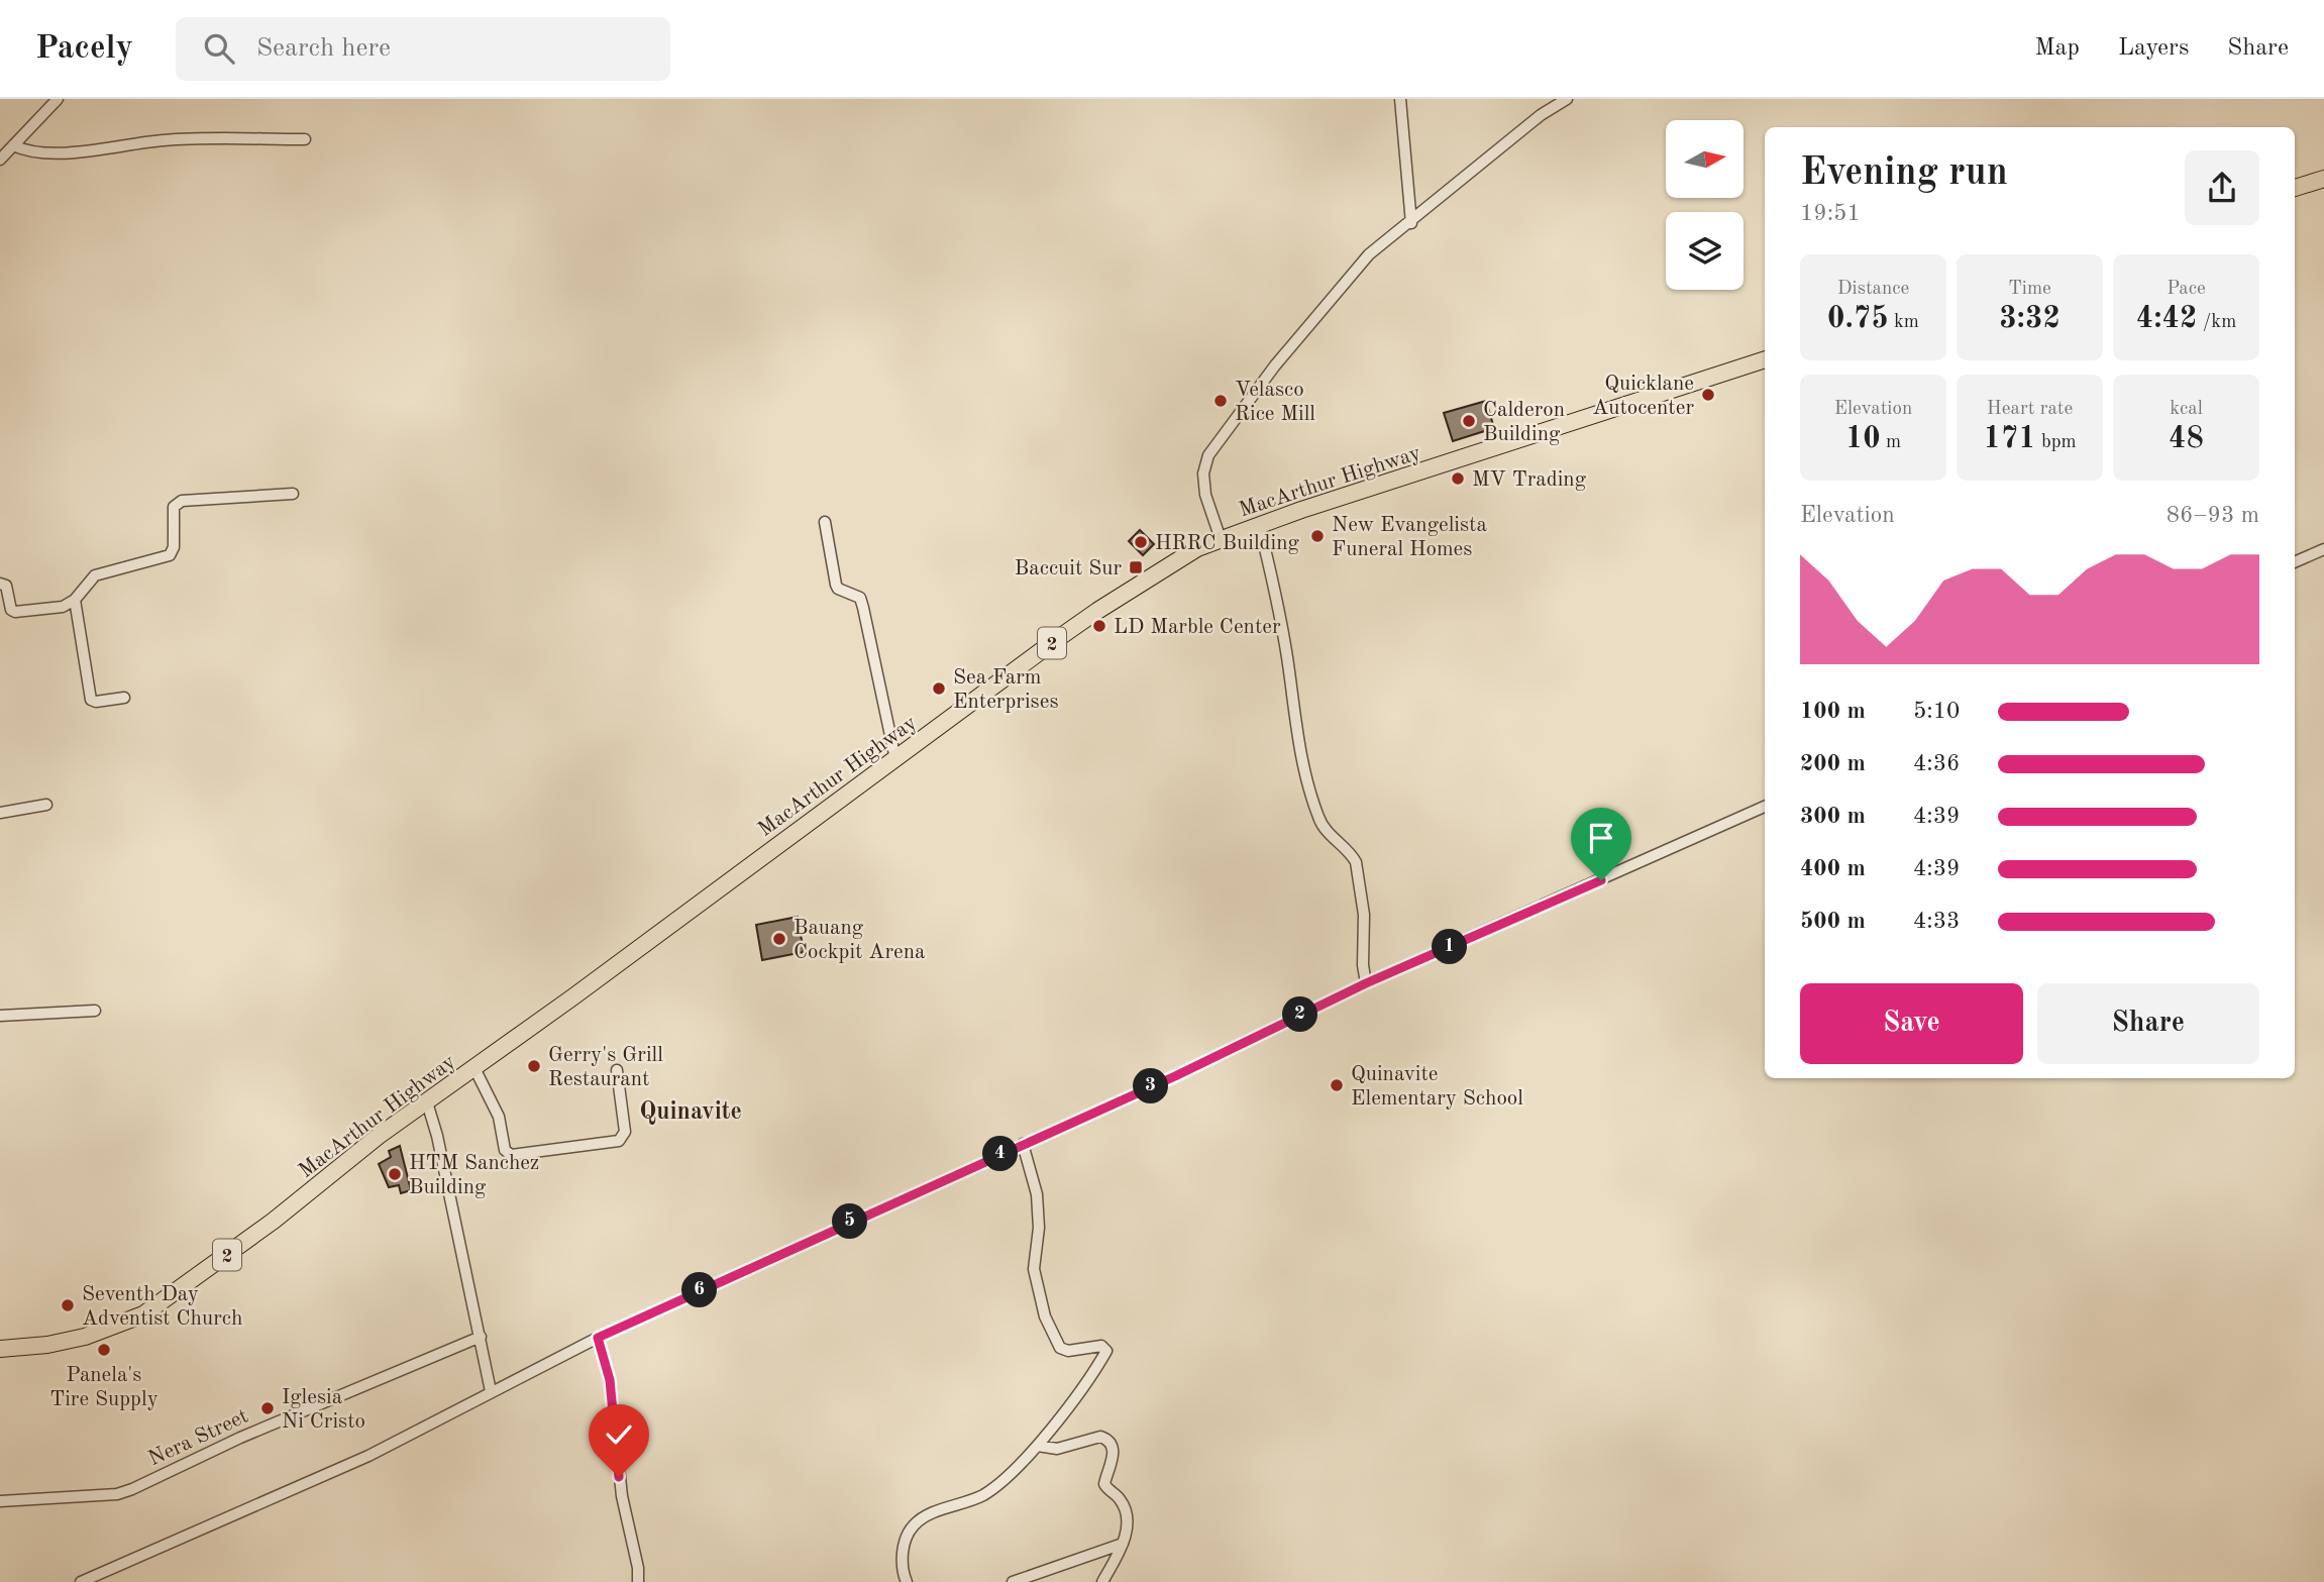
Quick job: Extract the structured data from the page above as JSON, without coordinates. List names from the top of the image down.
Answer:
{
  "streets": {
    "highway": ["MacArthur Highway", "2"],
    "street": ["Nera Street"]
  },
  "districts": ["Quinavite"],
  "places": {
    "other": [
      "Quicklane Autocenter",
      "Velasco Rice Mill",
      "Calderon Building",
      "MV Trading",
      "New Evangelista Funeral Homes",
      "HRRC Building",
      "LD Marble Center",
      "Sea Farm Enterprises",
      "Bauang Cockpit Arena",
      "Gerry's Grill Restaurant",
      "Quinavite Elementary School",
      "HTM Sanchez Building",
      "Seventh Day Adventist Church",
      "Panela's Tire Supply",
      "Iglesia Ni Cristo"
    ],
    "transit": ["Baccuit Sur"]
  },
  "north": "right",
  "page": {
    "header": "Pacely",
    "search": "Search here",
    "nav": ["Map", "Layers", "Share"],
    "heading": ["Evening run", "19:51"],
    "stats": [
      ["Distance", "0.75 km"],
      ["Time", "3:32"],
      ["Pace", "4:42 /km"],
      ["Elevation", "10 m"],
      ["Heart rate", "171 bpm"],
      ["kcal", "48"]
    ],
    "chart": ["Elevation", "86–93 m"],
    "list": [
      {
        "name": "100 m",
        "note": "5:10"
      },
      {
        "name": "200 m",
        "note": "4:36"
      },
      {
        "name": "300 m",
        "note": "4:39"
      },
      {
        "name": "400 m",
        "note": "4:39"
      },
      {
        "name": "500 m",
        "note": "4:33"
      }
    ],
    "pins": [
      "1",
      "2",
      "3",
      "4",
      "5",
      "6"
    ],
    "buttons": ["Save", "Share"]
  }
}
